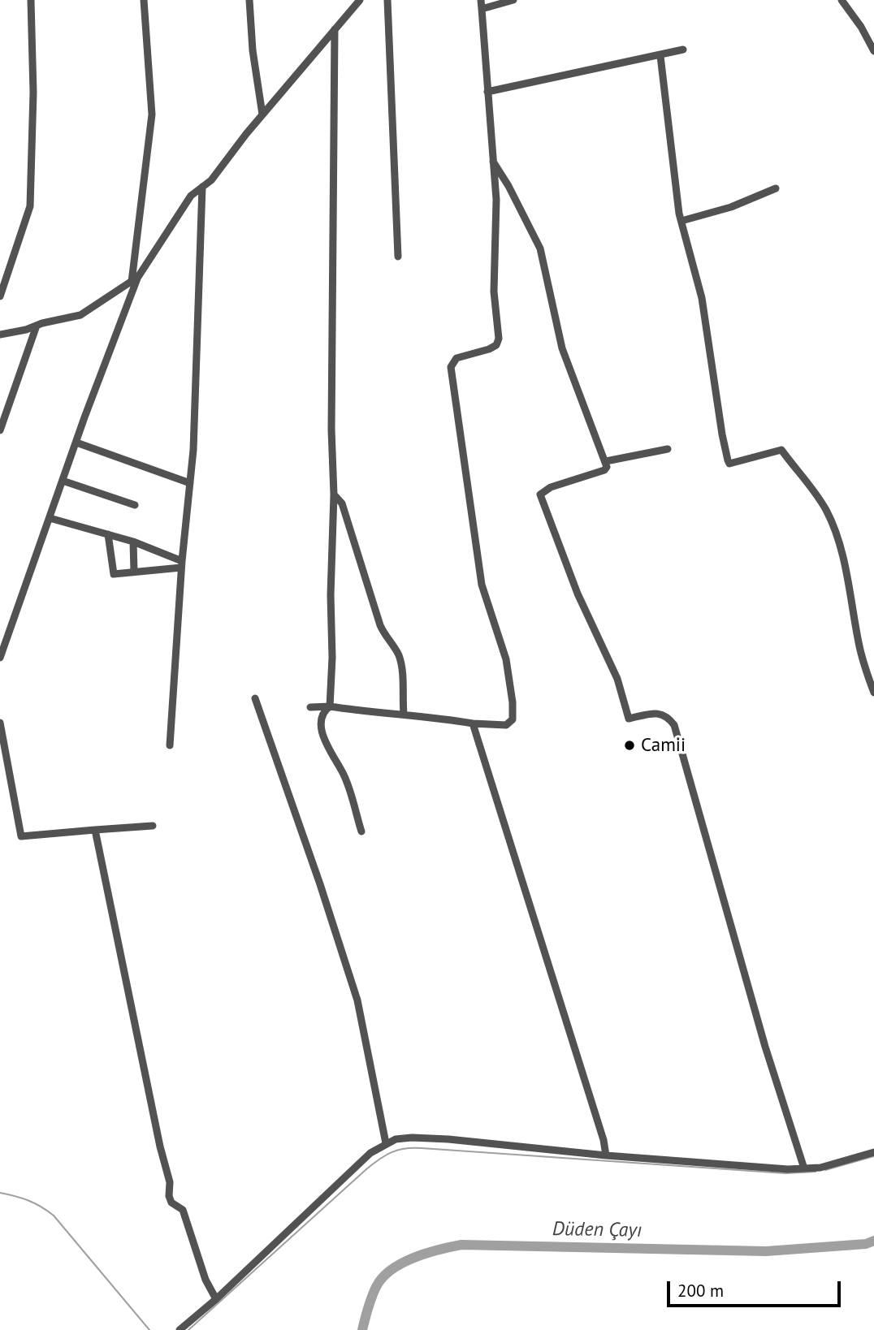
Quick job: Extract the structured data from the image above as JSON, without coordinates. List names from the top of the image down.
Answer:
{
  "water": ["Düden Çayı"],
  "places": ["Camii"],
  "scale_bar": "200 m"
}
